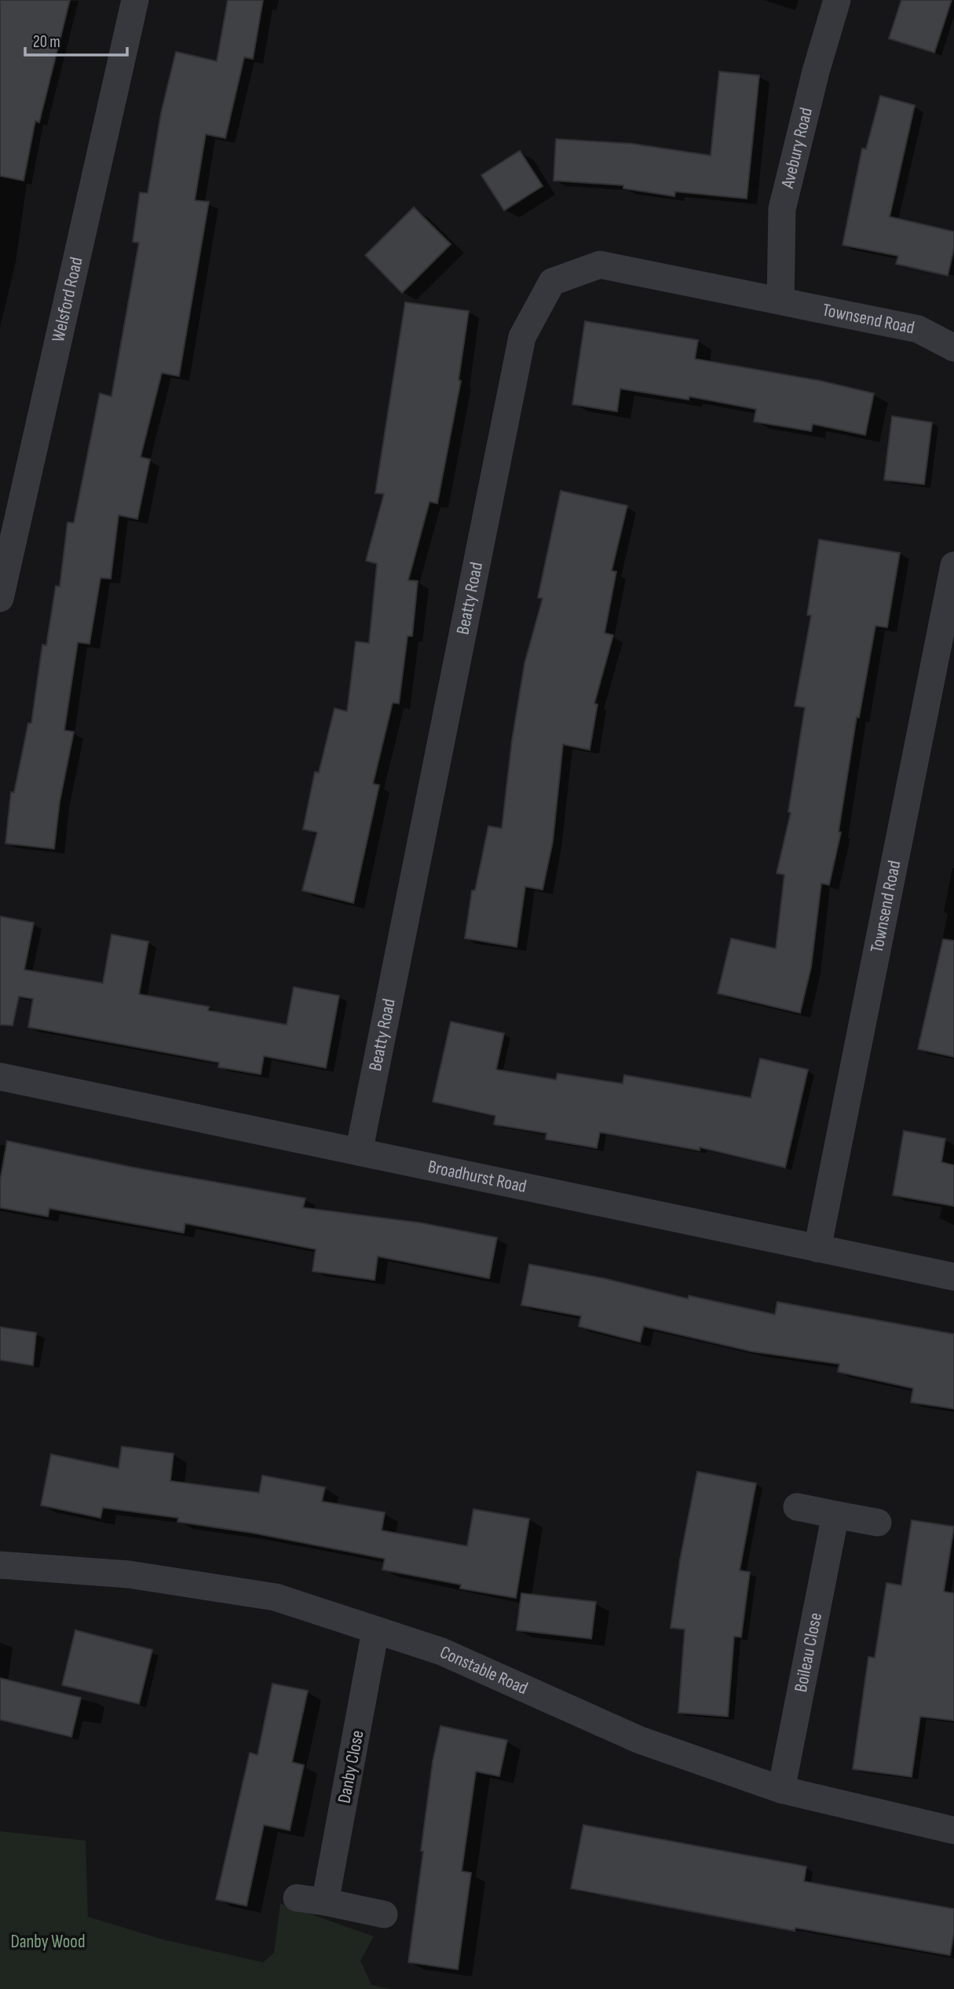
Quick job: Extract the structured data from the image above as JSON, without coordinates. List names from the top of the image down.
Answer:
{
  "streets": {
    "street": [
      "Avebury Road",
      "Welsford Road",
      "Townsend Road",
      "Beatty Road",
      "Broadhurst Road",
      "Boileau Close",
      "Constable Road",
      "Danby Close"
    ]
  },
  "crossings": [
    ["Avebury Road", "Townsend Road"],
    ["Avebury Road", "Beatty Road"],
    ["Townsend Road", "Beatty Road"],
    ["Townsend Road", "Broadhurst Road"],
    ["Beatty Road", "Broadhurst Road"],
    ["Boileau Close", "Constable Road"],
    ["Constable Road", "Danby Close"]
  ],
  "parks": ["Danby Wood"],
  "scale_bar": "20 m"
}
